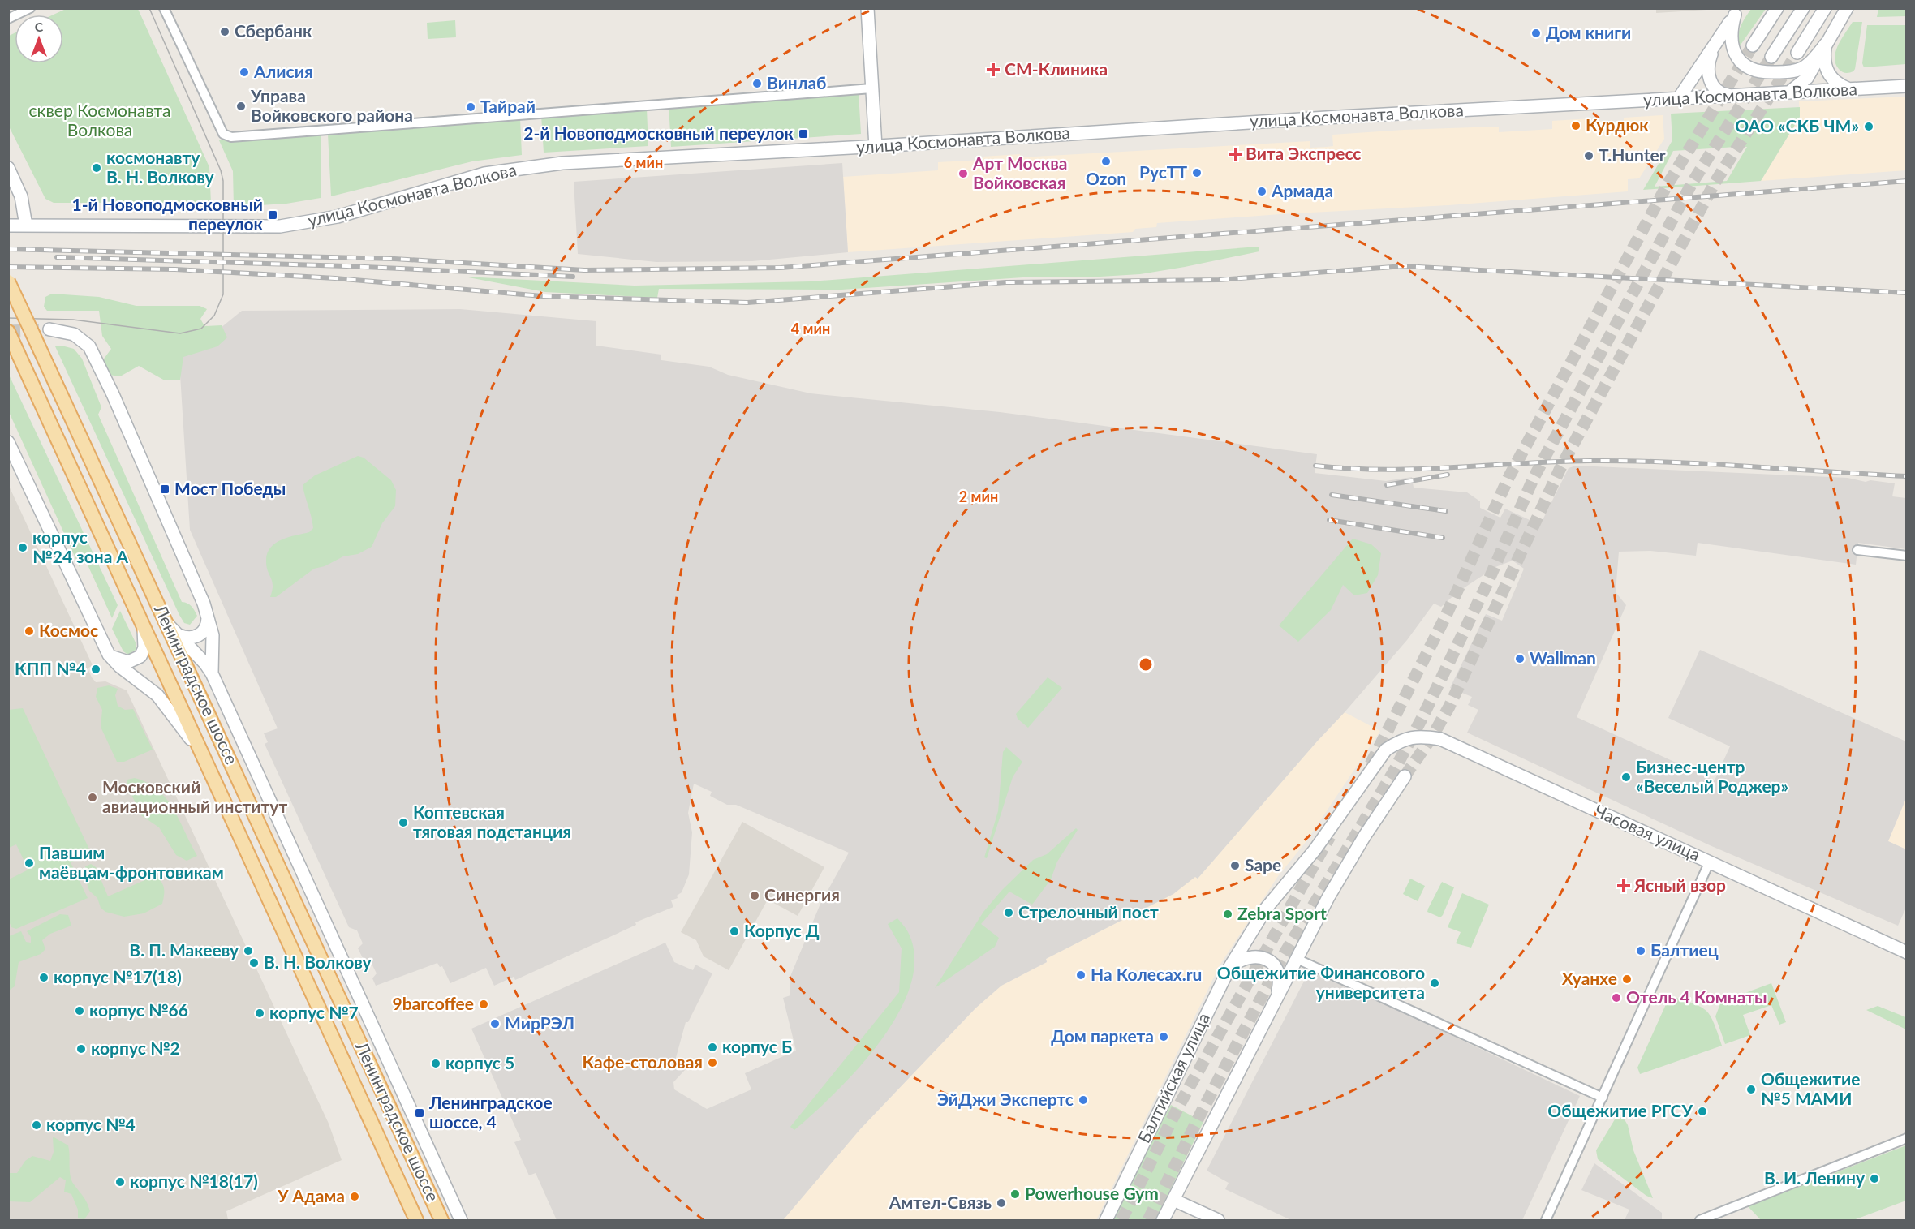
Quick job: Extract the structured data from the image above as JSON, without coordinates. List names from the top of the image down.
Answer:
{
  "streets": {
    "main road": ["Ленинградское шоссе"],
    "street": ["улица Космонавта Волкова", "Часовая улица", "Балтийская улица"]
  },
  "crossings": [
    ["Часовая улица", "Балтийская улица"]
  ],
  "parks": ["сквер Космонавта Волкова"],
  "places": {
    "other": [
      "Сбербанк",
      "Дом книги",
      "Алисия",
      "Винлаб",
      "Управа Войковского района",
      "Тайрай",
      "Курдюк",
      "ОАО «СКБ ЧМ»",
      "T.Hunter",
      "Ozon",
      "космонавту В. Н. Волкову",
      "РусТТ",
      "Арт Москва Войковская",
      "Армада",
      "корпус №24 зона А",
      "Космос",
      "Wallman",
      "КПП №4",
      "Бизнес-центр «Веселый Роджер»",
      "Московский авиационный институт",
      "Коптевская тяговая подстанция",
      "Павшим маёвцам-фронтовикам",
      "Sape",
      "Синергия",
      "Стрелочный пост",
      "Zebra Sport",
      "Корпус Д",
      "В. П. Макееву",
      "Балтиец",
      "В. Н. Волкову",
      "На Колесах.ru",
      "корпус №17(18)",
      "Хуанхе",
      "Общежитие Финансового университета",
      "Отель 4 Комнаты",
      "9barcoffee",
      "корпус №66",
      "корпус №7",
      "МирРЭЛ",
      "Дом паркета",
      "корпус Б",
      "корпус №2",
      "Кафе-столовая",
      "корпус 5",
      "Общежитие №5 МАМИ",
      "ЭйДжи Экспертс",
      "Общежитие РГСУ",
      "корпус №4",
      "В. И. Ленину",
      "корпус №18(17)",
      "Powerhouse Gym",
      "У Адама",
      "Амтел-Связь"
    ],
    "health": ["СМ-Клиника", "Вита Экспресс", "Ясный взор"],
    "transit": [
      "2-й Новоподмосковный переулок",
      "1-й Новоподмосковный переулок",
      "Мост Победы",
      "Ленинградское шоссе, 4"
    ]
  },
  "north": "top",
  "rings": ["6 мин", "4 мин", "2 мин"]
}
